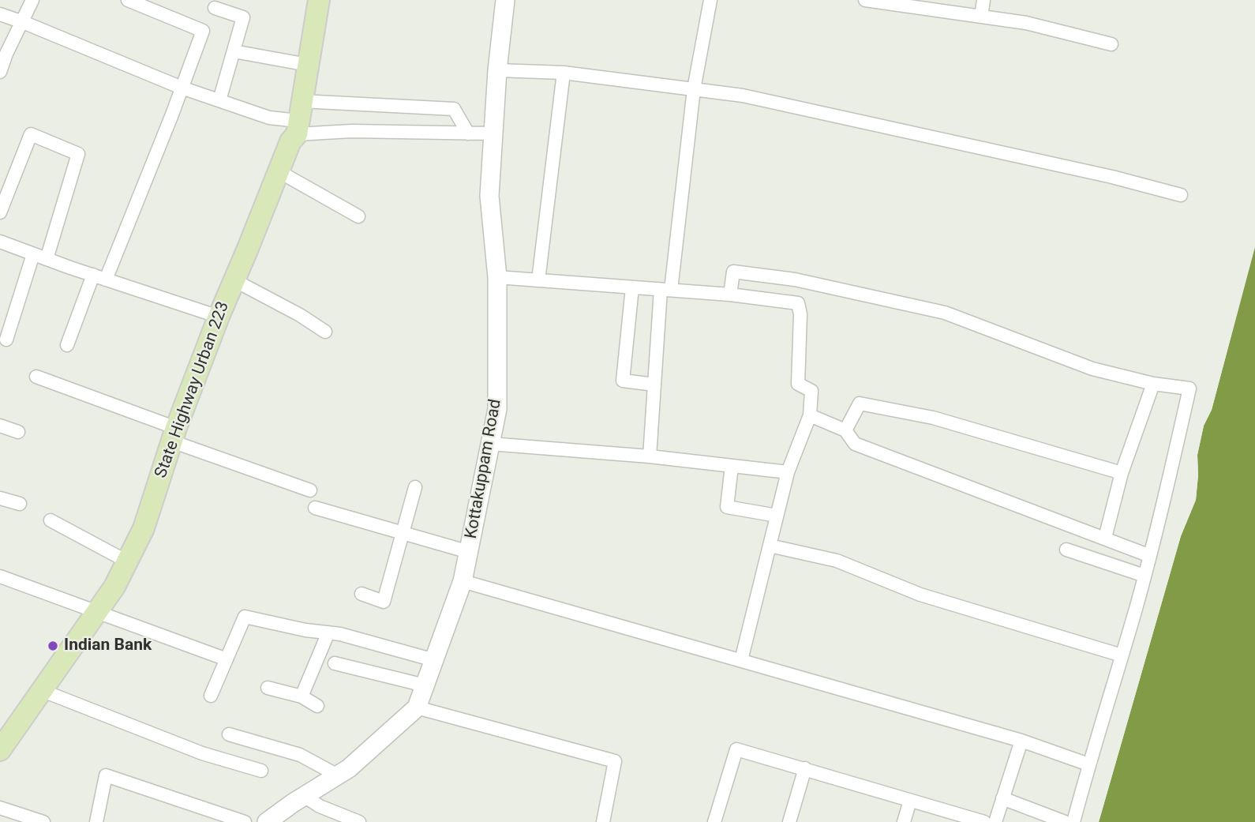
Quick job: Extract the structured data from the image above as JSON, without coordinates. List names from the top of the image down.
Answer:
{
  "streets": {
    "main road": ["State Highway Urban 223"],
    "street": ["Kottakuppam Road"]
  },
  "places": ["Indian Bank"]
}
